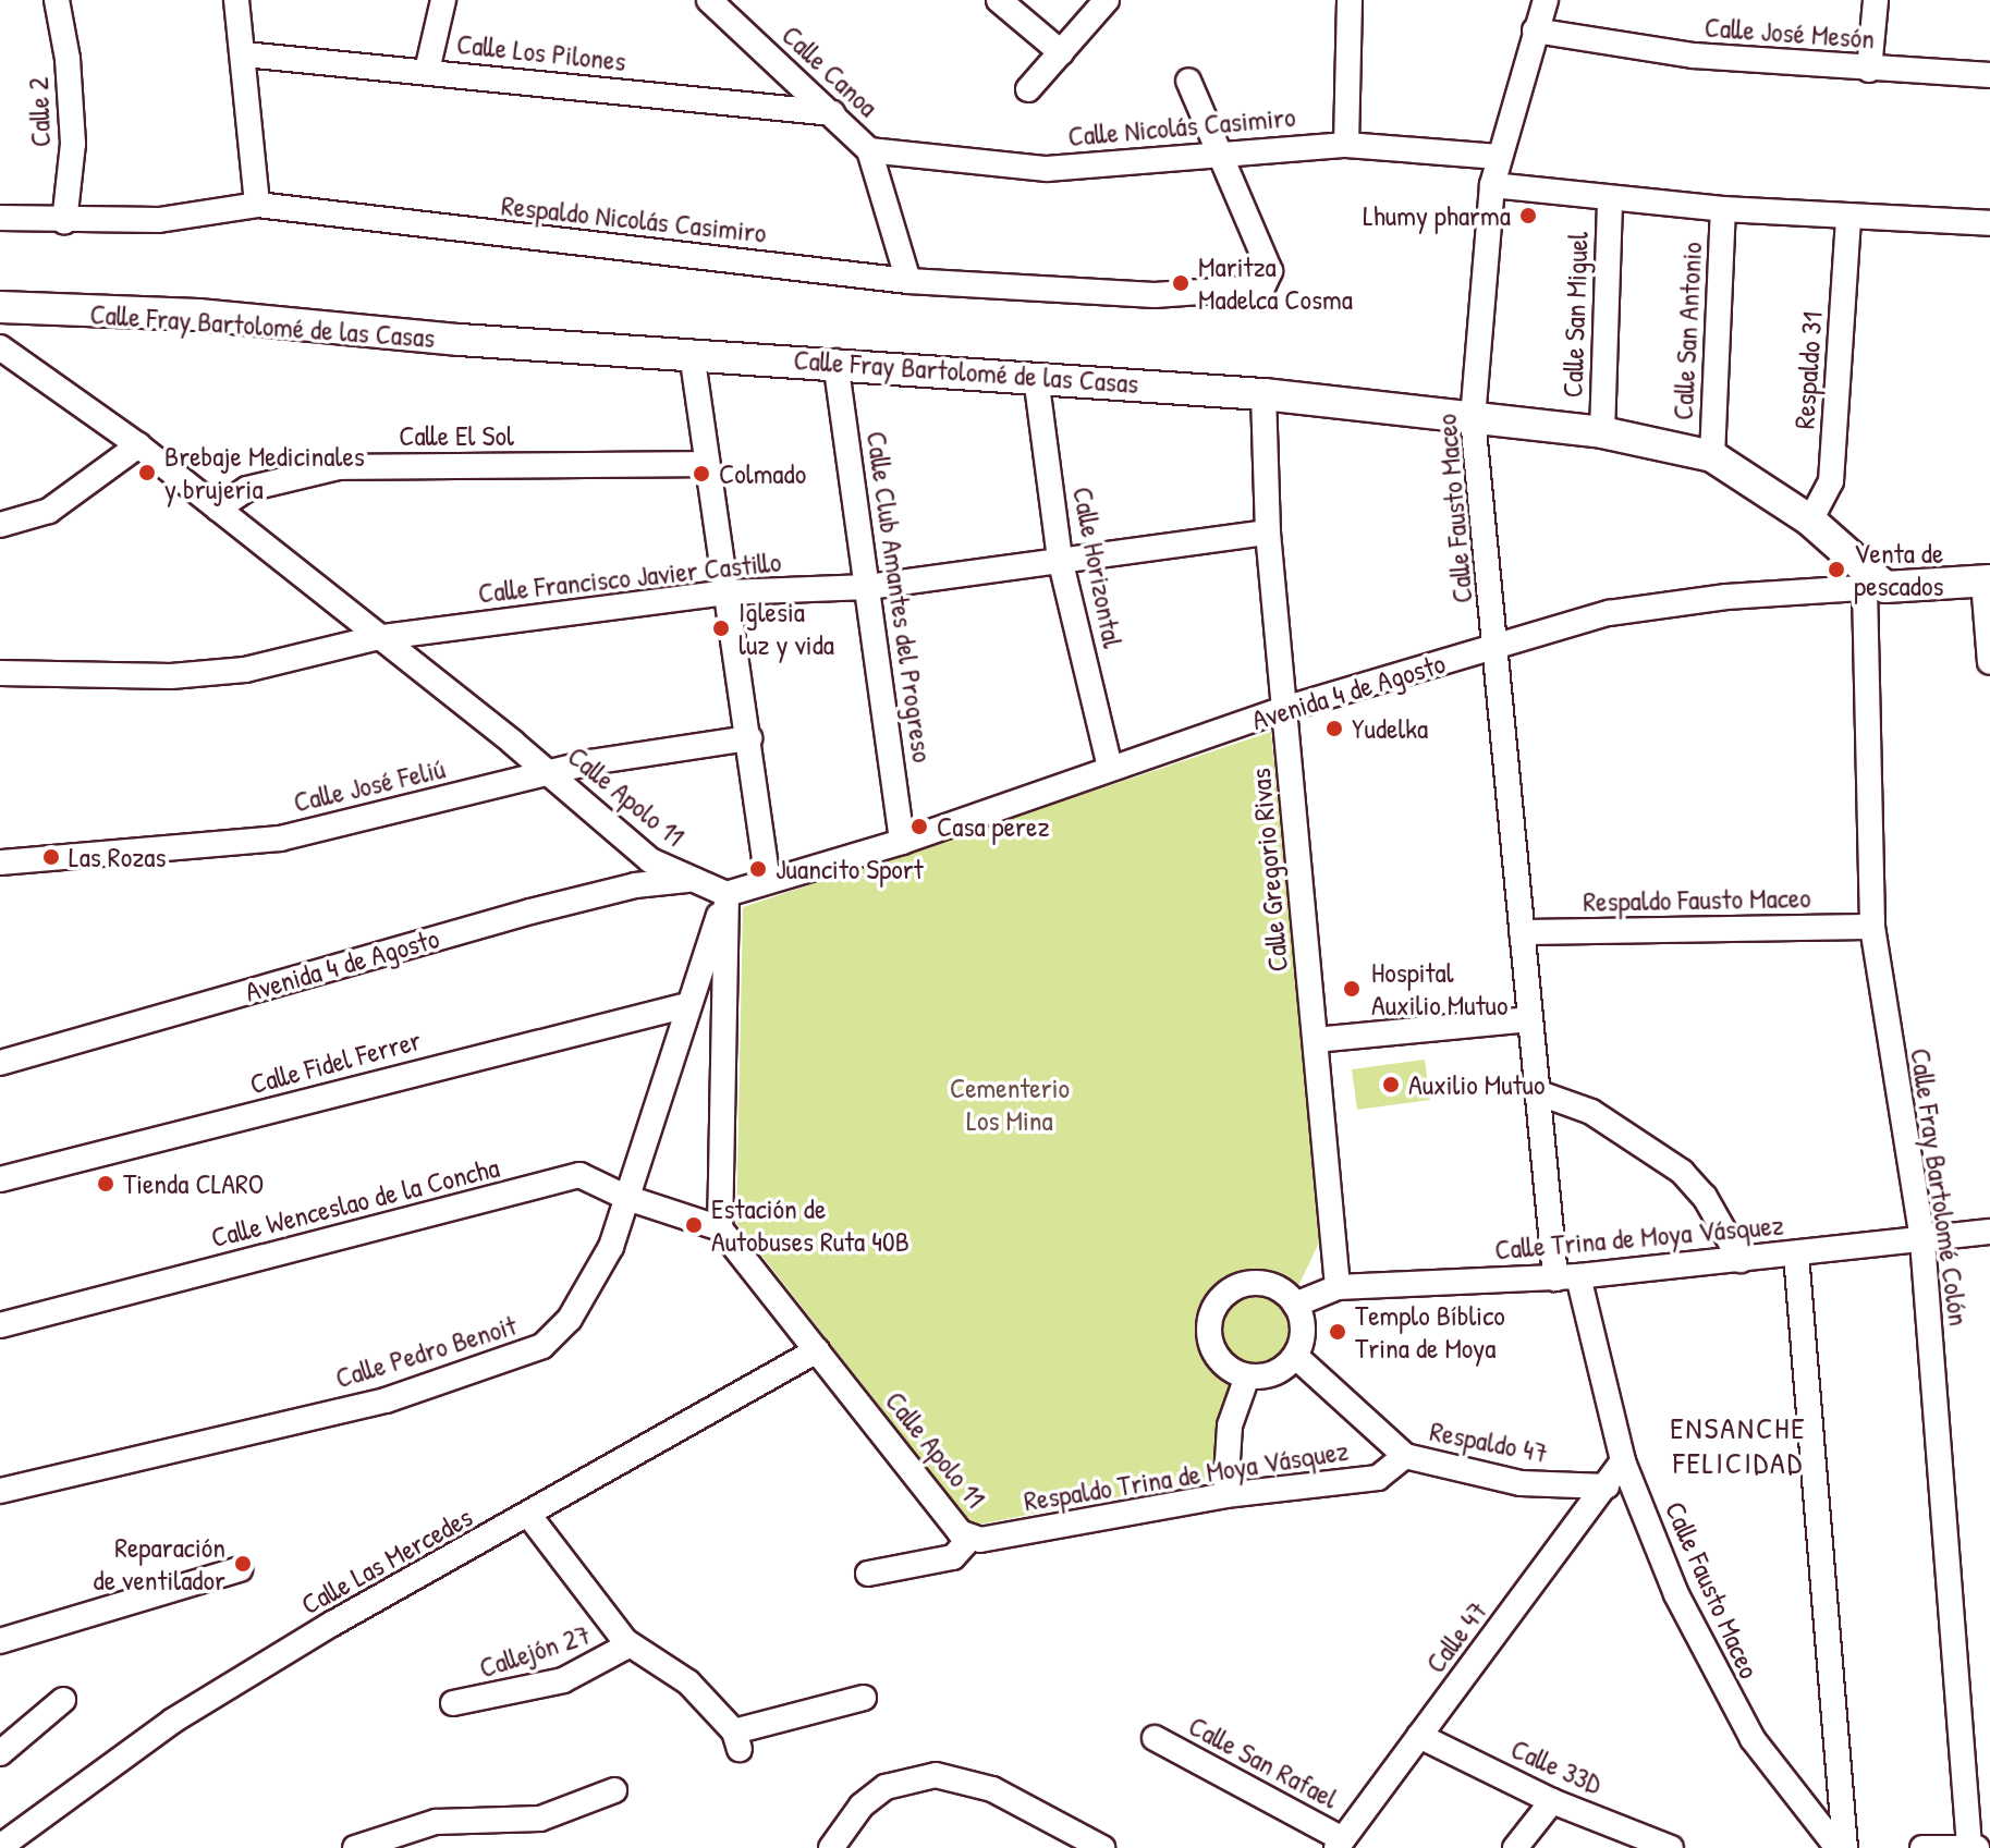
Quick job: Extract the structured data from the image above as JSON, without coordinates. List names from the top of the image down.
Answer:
{
  "streets": {
    "main road": ["Calle Fray Bartolomé de las Casas", "Avenida 4 de Agosto"],
    "street": [
      "Calle José Mesón",
      "Calle Los Pilones",
      "Calle Canoa",
      "Calle 2",
      "Calle Nicolás Casimiro",
      "Respaldo Nicolás Casimiro",
      "Calle San Miguel",
      "Calle San Antonio",
      "Respaldo 31",
      "Calle El Sol",
      "Calle Fausto Maceo",
      "Calle Horizontal",
      "Calle Francisco Javier Castillo",
      "Calle Club Amantes del Progreso",
      "Calle José Feliú",
      "Calle Apolo 11",
      "Calle Gregorio Rivas",
      "Respaldo Fausto Maceo",
      "Calle Fidel Ferrer",
      "Calle Fray Bartolomé Colón",
      "Calle Wenceslao de la Concha",
      "Calle Trina de Moya Vásquez",
      "Calle Pedro Benoit",
      "Respaldo 47",
      "Respaldo Trina de Moya Vásquez",
      "Calle Las Mercedes",
      "Calle 47",
      "Callejón 27",
      "Calle San Rafael",
      "Calle 33D"
    ]
  },
  "crossings": [
    ["Calle José Mesón", "Calle Fausto Maceo"],
    ["Calle Los Pilones", "Calle Canoa"],
    ["Calle Canoa", "Calle Nicolás Casimiro"],
    ["Calle 2", "Respaldo Nicolás Casimiro"],
    ["Calle Nicolás Casimiro", "Respaldo Nicolás Casimiro"],
    ["Calle Nicolás Casimiro", "Calle Fausto Maceo"],
    ["Calle San Miguel", "Calle Fray Bartolomé de las Casas"],
    ["Calle Fray Bartolomé de las Casas", "Calle San Antonio"],
    ["Calle Fray Bartolomé de las Casas", "Respaldo 31"],
    ["Calle Fray Bartolomé de las Casas", "Calle Fausto Maceo"],
    ["Calle Fray Bartolomé de las Casas", "Calle Horizontal"],
    ["Calle Fray Bartolomé de las Casas", "Calle Club Amantes del Progreso"],
    ["Calle Fray Bartolomé de las Casas", "Avenida 4 de Agosto"],
    ["Calle Fray Bartolomé de las Casas", "Calle Gregorio Rivas"],
    ["Calle Fray Bartolomé de las Casas", "Calle Fray Bartolomé Colón"],
    ["Calle El Sol", "Calle Apolo 11"],
    ["Calle Fausto Maceo", "Avenida 4 de Agosto"],
    ["Calle Fausto Maceo", "Respaldo Fausto Maceo"],
    ["Calle Fausto Maceo", "Calle Trina de Moya Vásquez"],
    ["Calle Fausto Maceo", "Calle 47"],
    ["Calle Horizontal", "Calle Francisco Javier Castillo"],
    ["Calle Horizontal", "Avenida 4 de Agosto"],
    ["Calle Francisco Javier Castillo", "Calle Club Amantes del Progreso"],
    ["Calle Francisco Javier Castillo", "Calle Apolo 11"],
    ["Calle Francisco Javier Castillo", "Calle Gregorio Rivas"],
    ["Calle Club Amantes del Progreso", "Avenida 4 de Agosto"],
    ["Avenida 4 de Agosto", "Calle Apolo 11"],
    ["Avenida 4 de Agosto", "Calle Gregorio Rivas"],
    ["Avenida 4 de Agosto", "Calle Fray Bartolomé Colón"],
    ["Avenida 4 de Agosto", "Calle Pedro Benoit"],
    ["Calle José Feliú", "Calle Apolo 11"],
    ["Calle Apolo 11", "Calle Wenceslao de la Concha"],
    ["Calle Apolo 11", "Calle Pedro Benoit"],
    ["Calle Apolo 11", "Respaldo Trina de Moya Vásquez"],
    ["Calle Apolo 11", "Calle Las Mercedes"],
    ["Calle Gregorio Rivas", "Calle Trina de Moya Vásquez"],
    ["Respaldo Fausto Maceo", "Calle Fray Bartolomé Colón"],
    ["Calle Fidel Ferrer", "Calle Pedro Benoit"],
    ["Calle Fray Bartolomé Colón", "Calle Trina de Moya Vásquez"],
    ["Calle Wenceslao de la Concha", "Calle Pedro Benoit"],
    ["Calle Trina de Moya Vásquez", "Respaldo 47"],
    ["Respaldo 47", "Respaldo Trina de Moya Vásquez"],
    ["Respaldo 47", "Calle 47"],
    ["Calle Las Mercedes", "Callejón 27"],
    ["Calle 47", "Calle San Rafael"],
    ["Calle 47", "Calle 33D"]
  ],
  "districts": ["ENSANCHE FELICIDAD"],
  "parks": ["Cementerio Los Mina"],
  "places": [
    "Lhumy pharma",
    "Maritza Madelca Cosma",
    "Brebaje Medicinales y brujeria",
    "Colmado",
    "Venta de pescados",
    "Iglesia luz y vida",
    "Yudelka",
    "Casa perez",
    "Las Rozas",
    "Juancito Sport",
    "Hospital Auxilio Mutuo",
    "Auxilio Mutuo",
    "Tienda CLARO",
    "Estación de Autobuses Ruta 40B",
    "Templo Bíblico Trina de Moya",
    "Reparación de ventilador"
  ]
}
